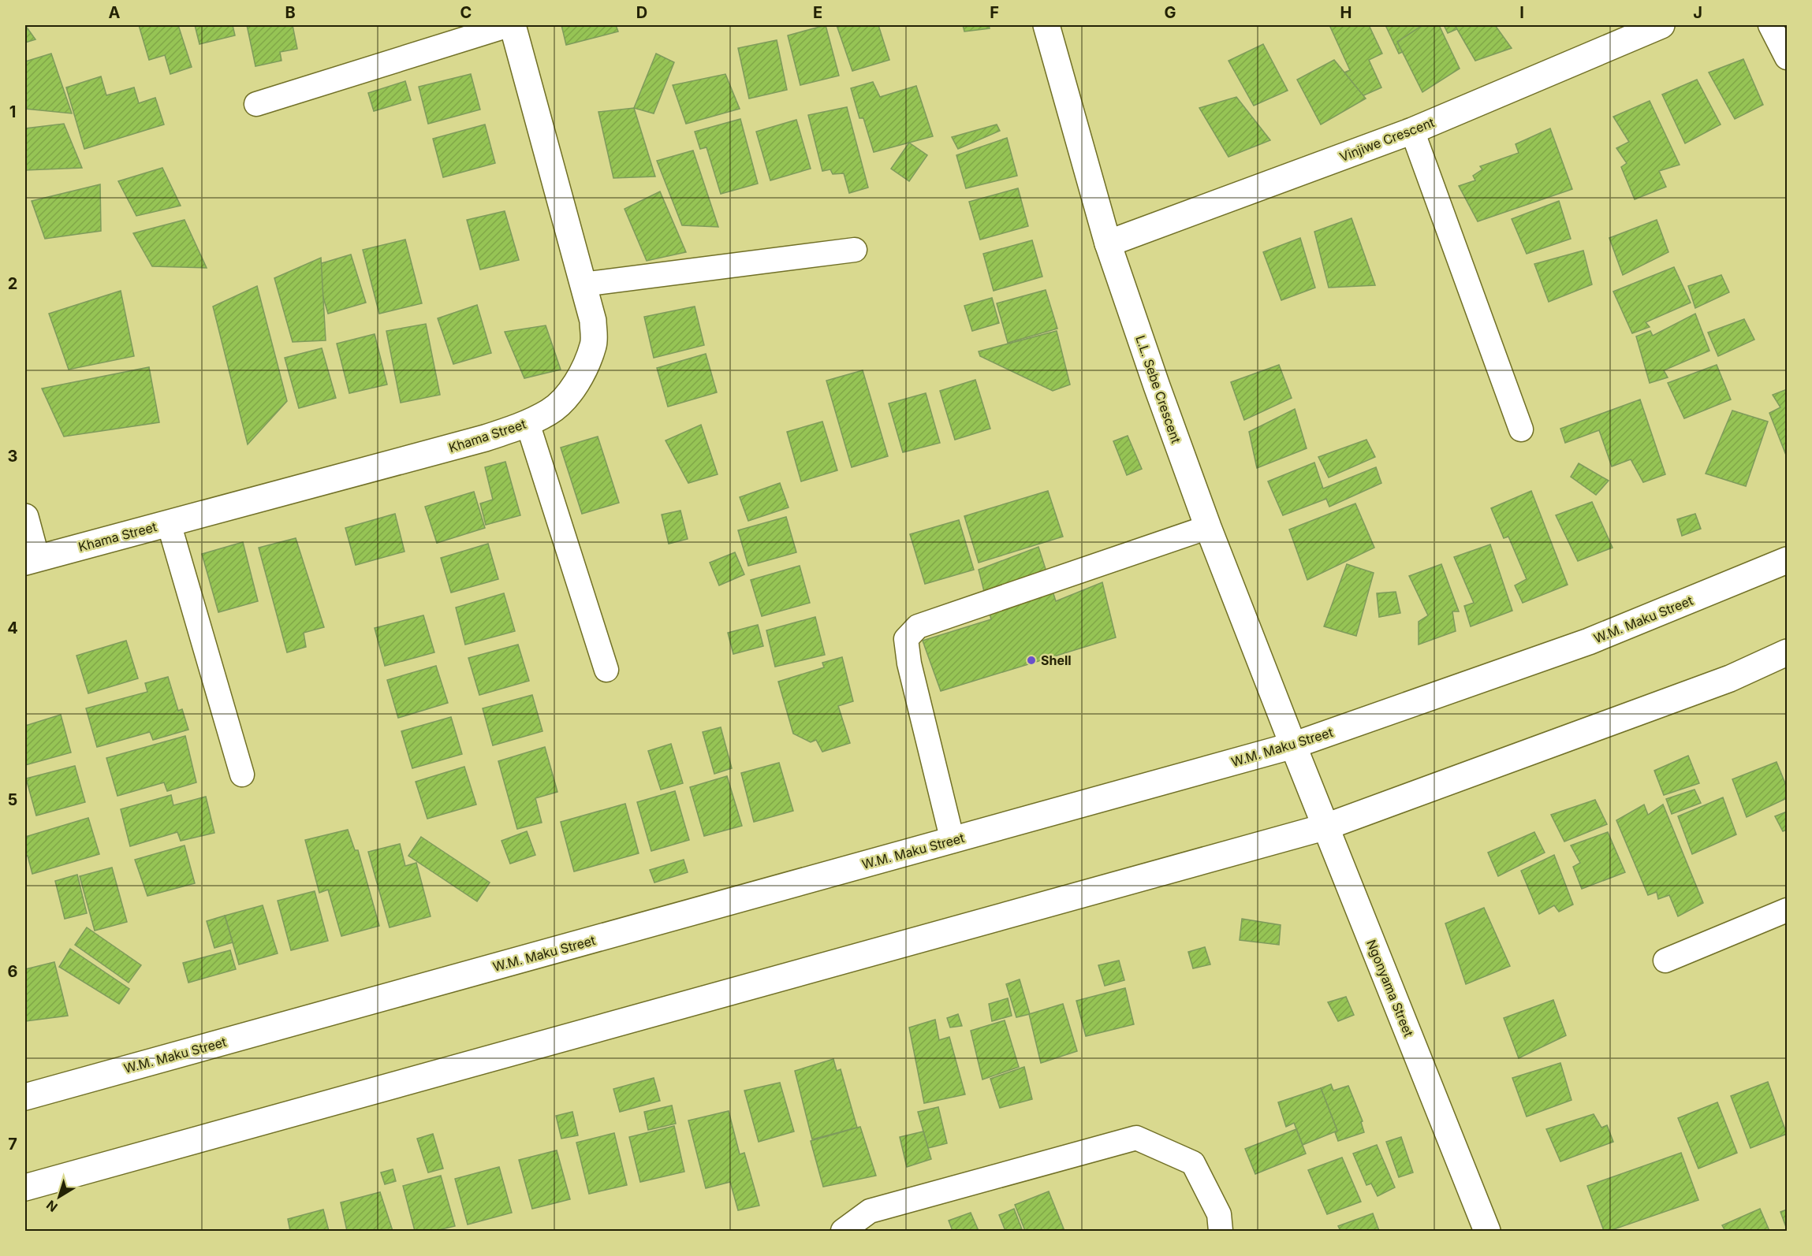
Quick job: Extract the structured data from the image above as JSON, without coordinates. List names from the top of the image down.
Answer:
{
  "streets": {
    "street": [
      "Vinjiwe Crescent",
      "L.L. Sebe Crescent",
      "Khama Street",
      "W.M. Maku Street",
      "Ngonyama Street"
    ]
  },
  "crossings": [
    ["Vinjiwe Crescent", "L.L. Sebe Crescent"],
    ["L.L. Sebe Crescent", "W.M. Maku Street"],
    ["L.L. Sebe Crescent", "Ngonyama Street"],
    ["W.M. Maku Street", "Ngonyama Street"]
  ],
  "places": ["Shell"],
  "north": "bottom left",
  "grid": {
    "columns": [
      "A",
      "B",
      "C",
      "D",
      "E",
      "F",
      "G",
      "H",
      "I",
      "J"
    ],
    "rows": [
      "1",
      "2",
      "3",
      "4",
      "5",
      "6",
      "7"
    ]
  }
}
